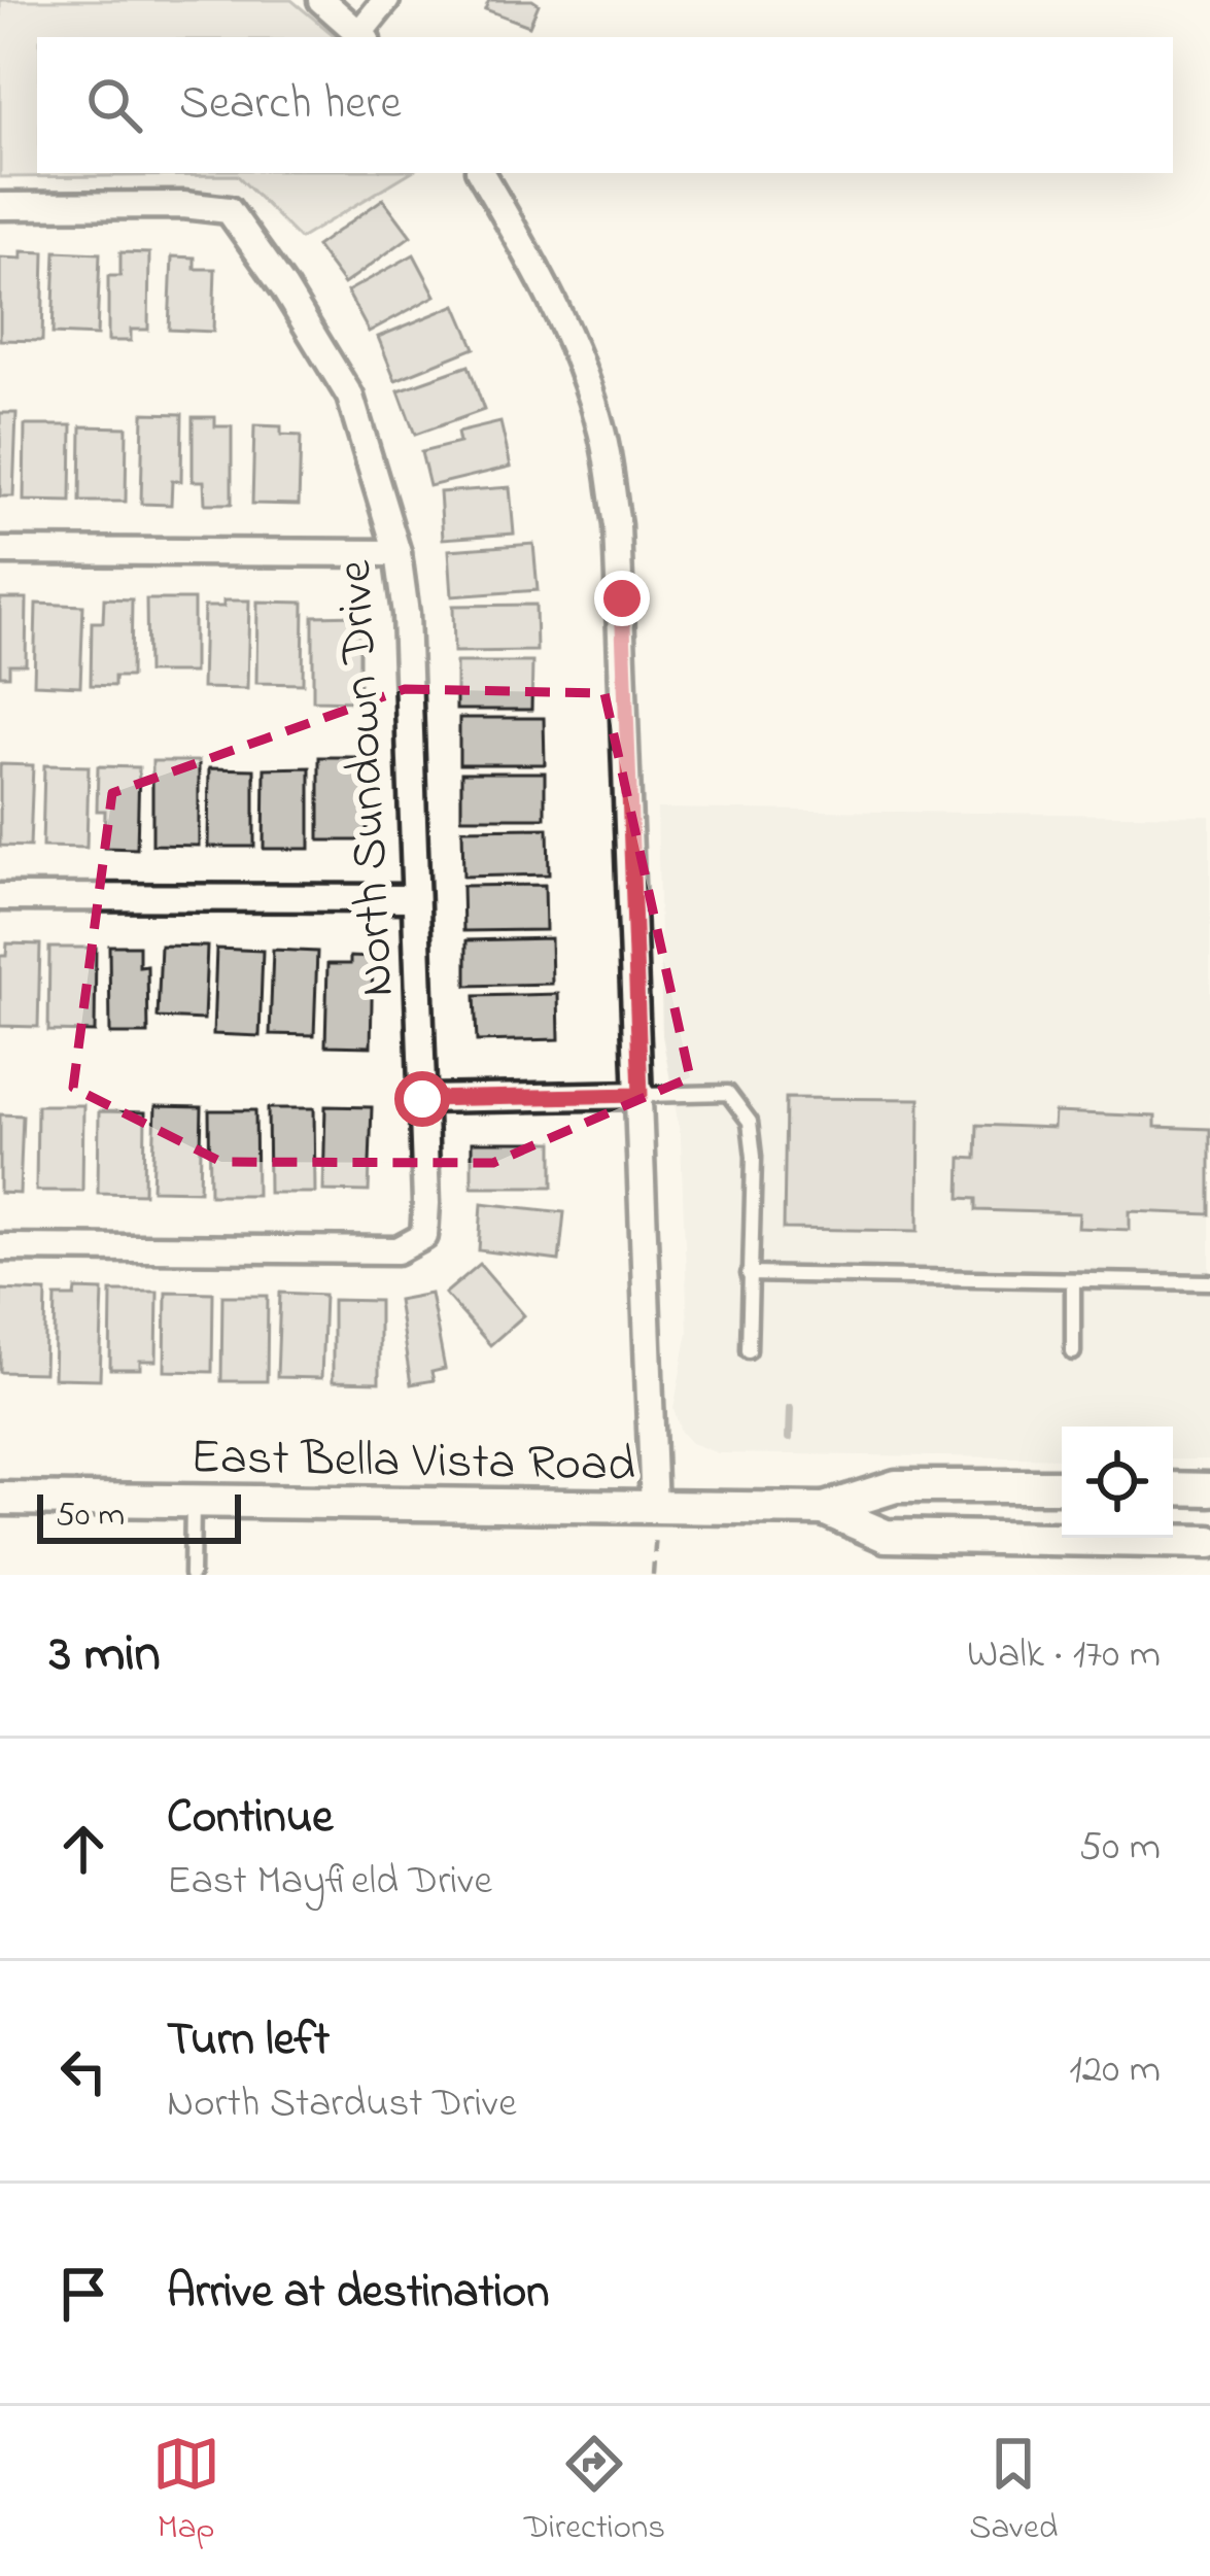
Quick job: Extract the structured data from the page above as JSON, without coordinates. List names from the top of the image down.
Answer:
{
  "streets": {
    "street": ["North Sundown Drive", "East Bella Vista Road"]
  },
  "scale_bar": "50 m",
  "page": {
    "search": "Search here",
    "scale": "50 m",
    "heading": ["3 min", "Walk · 170 m"],
    "list": [
      ["Continue", "East Mayfield Drive", "50 m"],
      ["Turn left", "North Stardust Drive", "120 m"],
      "Arrive at destination"
    ],
    "nav": ["Map", "Directions", "Saved"]
  }
}
